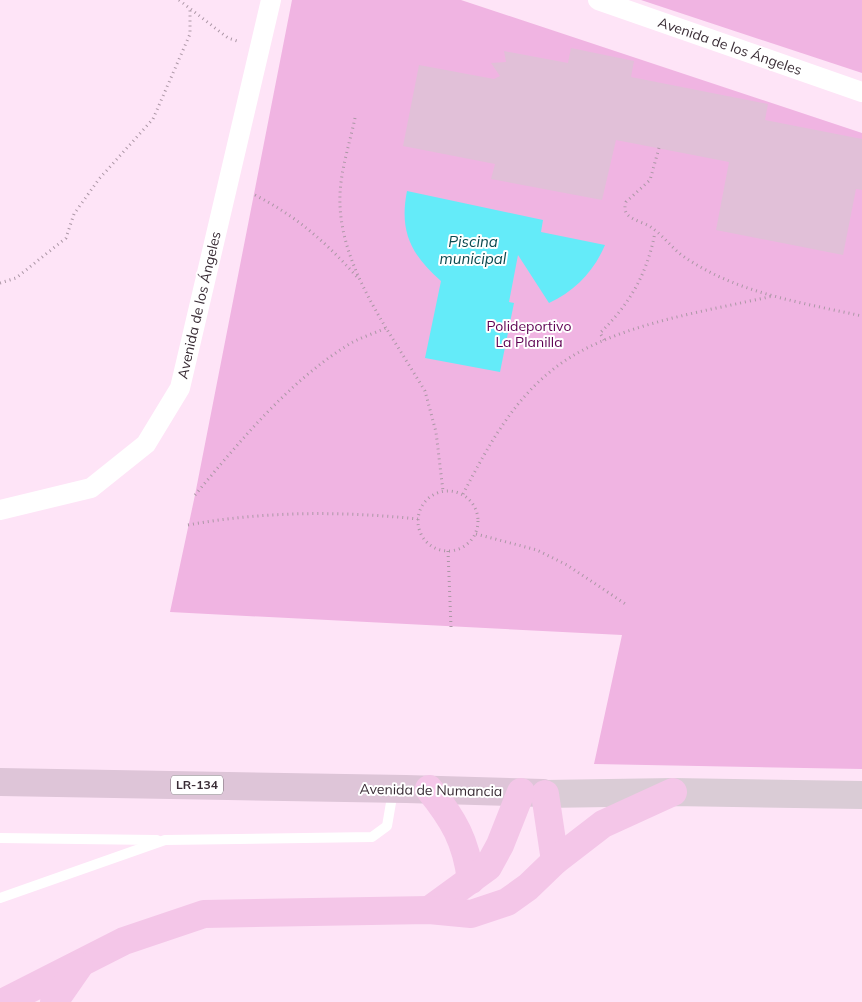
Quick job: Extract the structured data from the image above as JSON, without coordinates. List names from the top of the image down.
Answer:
{
  "streets": {
    "main road": ["LR-134", "Avenida de Numancia"],
    "street": ["Avenida de los Ángeles"]
  },
  "water": ["Piscina municipal"],
  "parks": ["Polideportivo La Planilla"]
}
